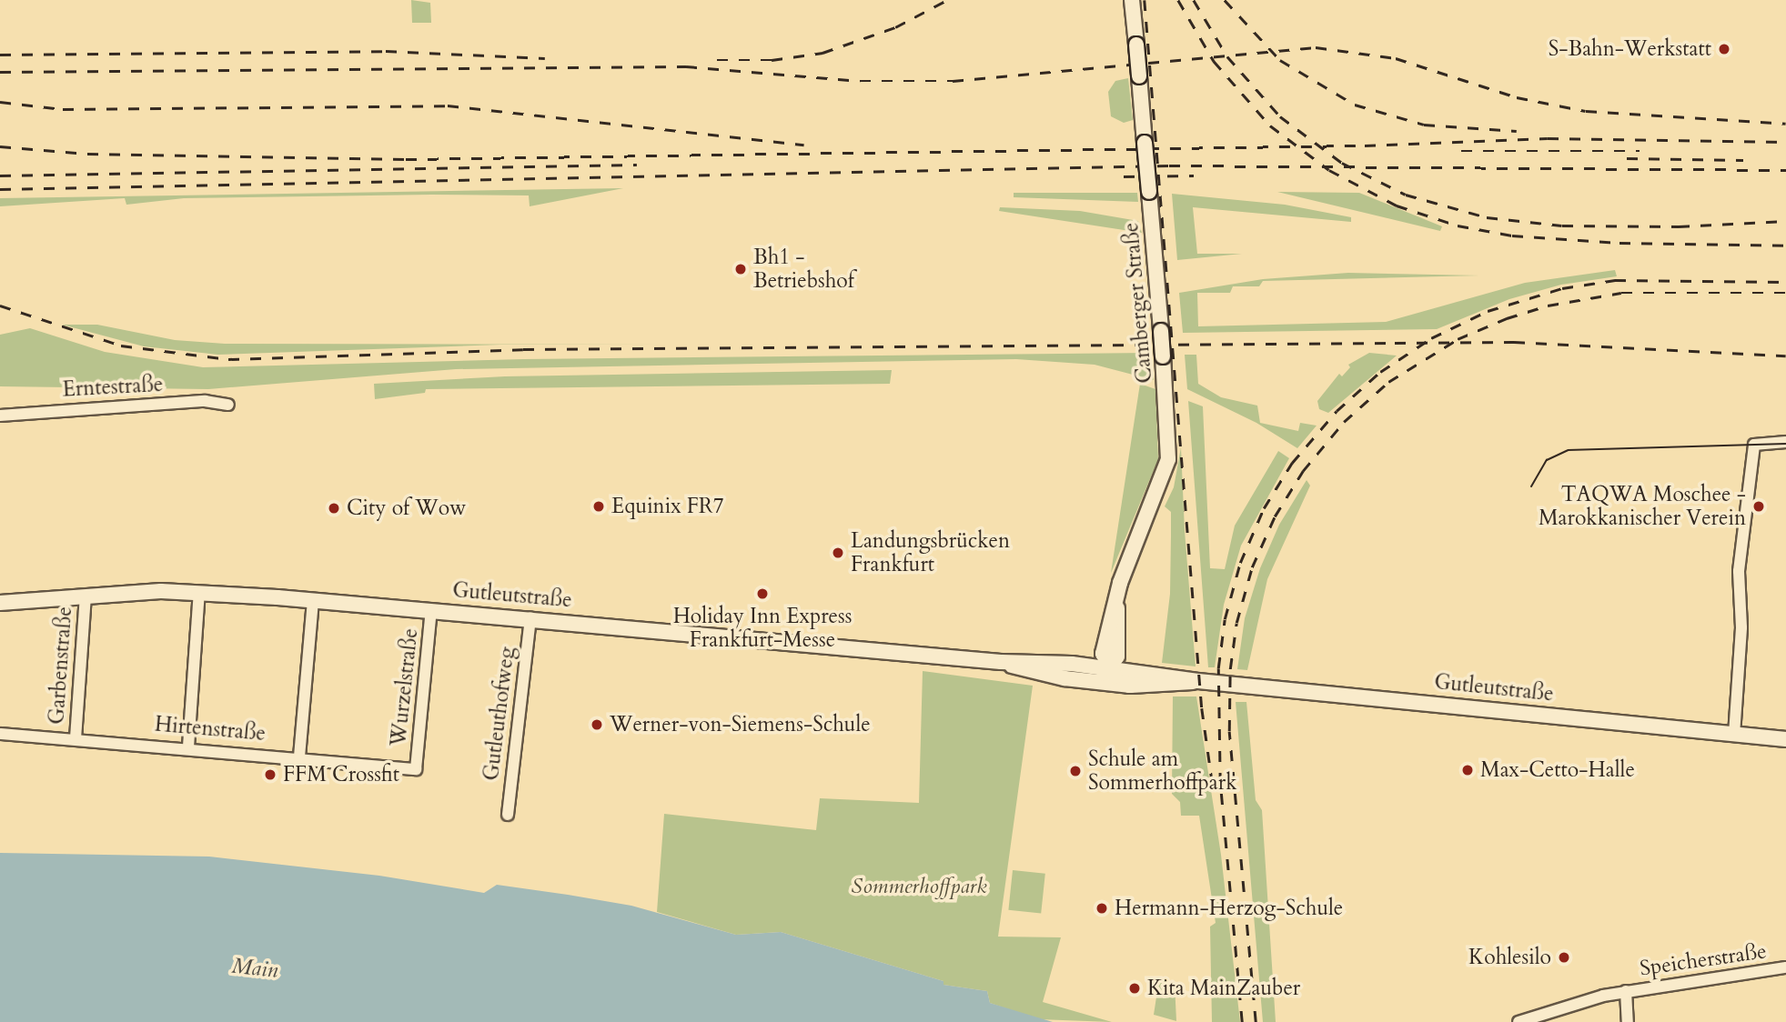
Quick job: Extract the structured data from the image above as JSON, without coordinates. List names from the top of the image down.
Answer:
{
  "streets": {
    "main road": ["Camberger Straße", "Gutleutstraße"],
    "street": [
      "Erntestraße",
      "Garbenstraße",
      "Wurzelstraße",
      "Gutleuthofweg",
      "Hirtenstraße",
      "Speicherstraße"
    ]
  },
  "crossings": [
    ["Camberger Straße", "Gutleutstraße"],
    ["Gutleutstraße", "Garbenstraße"],
    ["Gutleutstraße", "Wurzelstraße"],
    ["Gutleutstraße", "Gutleuthofweg"],
    ["Garbenstraße", "Hirtenstraße"],
    ["Wurzelstraße", "Hirtenstraße"]
  ],
  "water": ["Main"],
  "parks": ["Sommerhoffpark"],
  "places": [
    "S-Bahn-Werkstatt",
    "Bh1 - Betriebshof",
    "Equinix FR7",
    "TAQWA Moschee - Marokkanischer Verein",
    "City of Wow",
    "Landungsbrücken Frankfurt",
    "Holiday Inn Express Frankfurt-Messe",
    "Werner-von-Siemens-Schule",
    "Max-Cetto-Halle",
    "Schule am Sommerhoffpark",
    "FFM Crossfit",
    "Hermann-Herzog-Schule",
    "Kohlesilo",
    "Kita MainZauber"
  ]
}
